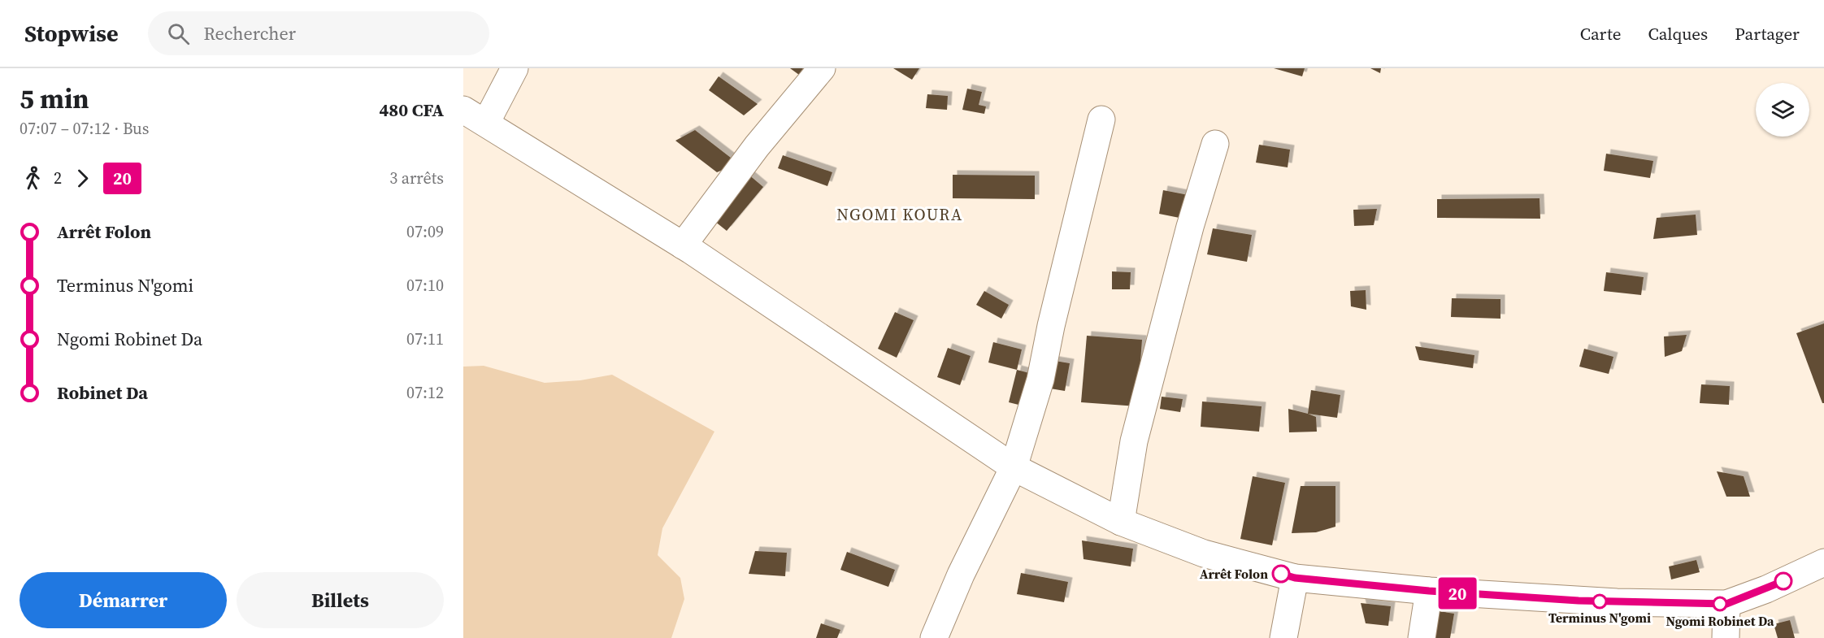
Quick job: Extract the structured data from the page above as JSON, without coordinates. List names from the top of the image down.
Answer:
{
  "districts": ["NGOMI KOURA"],
  "places": ["Arrêt Folon", "Terminus N'gomi", "Ngomi Robinet Da"],
  "lines": ["bus line 20"],
  "page": {
    "header": "Stopwise",
    "search": "Rechercher",
    "nav": ["Carte", "Calques", "Partager"],
    "heading": ["5 min", "07:07 – 07:12 · Bus", "480 CFA"],
    "on_map": "20",
    "legs": ["2", "20", "3 arrêts"],
    "list": [
      {
        "name": "Arrêt Folon",
        "value": "07:09"
      },
      {
        "name": "Terminus N'gomi",
        "value": "07:10"
      },
      {
        "name": "Ngomi Robinet Da",
        "value": "07:11"
      },
      {
        "name": "Robinet Da",
        "value": "07:12"
      }
    ],
    "buttons": ["Démarrer", "Billets"]
  }
}
